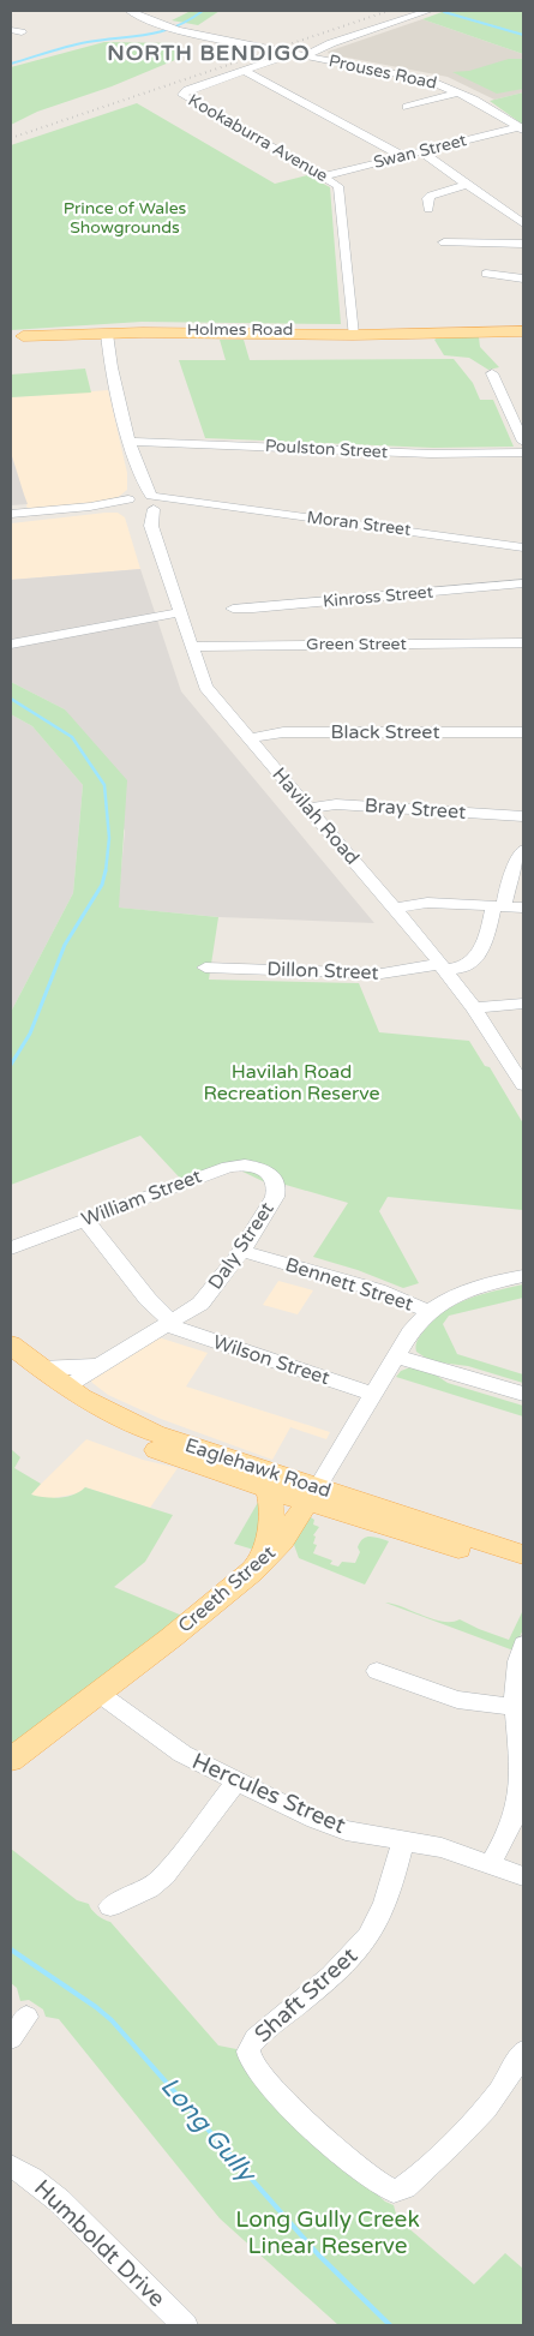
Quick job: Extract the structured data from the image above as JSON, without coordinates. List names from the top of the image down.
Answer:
{
  "streets": {
    "main road": ["Holmes Road", "Eaglehawk Road", "Creeth Street"],
    "street": [
      "Prouses Road",
      "Kookaburra Avenue",
      "Swan Street",
      "Poulston Street",
      "Moran Street",
      "Kinross Street",
      "Green Street",
      "Black Street",
      "Bray Street",
      "Havilah Road",
      "Dillon Street",
      "William Street",
      "Daly Street",
      "Bennett Street",
      "Wilson Street",
      "Hercules Street",
      "Shaft Street",
      "Humboldt Drive"
    ]
  },
  "crossings": [
    ["Prouses Road", "Kookaburra Avenue"],
    ["Prouses Road", "Swan Street"],
    ["Kookaburra Avenue", "Swan Street"],
    ["Kookaburra Avenue", "Holmes Road"],
    ["Moran Street", "Havilah Road"],
    ["Green Street", "Havilah Road"],
    ["Black Street", "Havilah Road"],
    ["Bray Street", "Havilah Road"],
    ["Havilah Road", "Dillon Street"],
    ["William Street", "Daly Street"],
    ["William Street", "Wilson Street"],
    ["Daly Street", "Bennett Street"],
    ["Daly Street", "Wilson Street"],
    ["Daly Street", "Eaglehawk Road"],
    ["Bennett Street", "Creeth Street"],
    ["Wilson Street", "Creeth Street"],
    ["Eaglehawk Road", "Creeth Street"],
    ["Creeth Street", "Hercules Street"],
    ["Hercules Street", "Shaft Street"]
  ],
  "districts": ["NORTH BENDIGO"],
  "water": ["Long Gully"],
  "parks": ["Prince of Wales Showgrounds", "Havilah Road Recreation Reserve", "Long Gully Creek Linear Reserve"]
}
